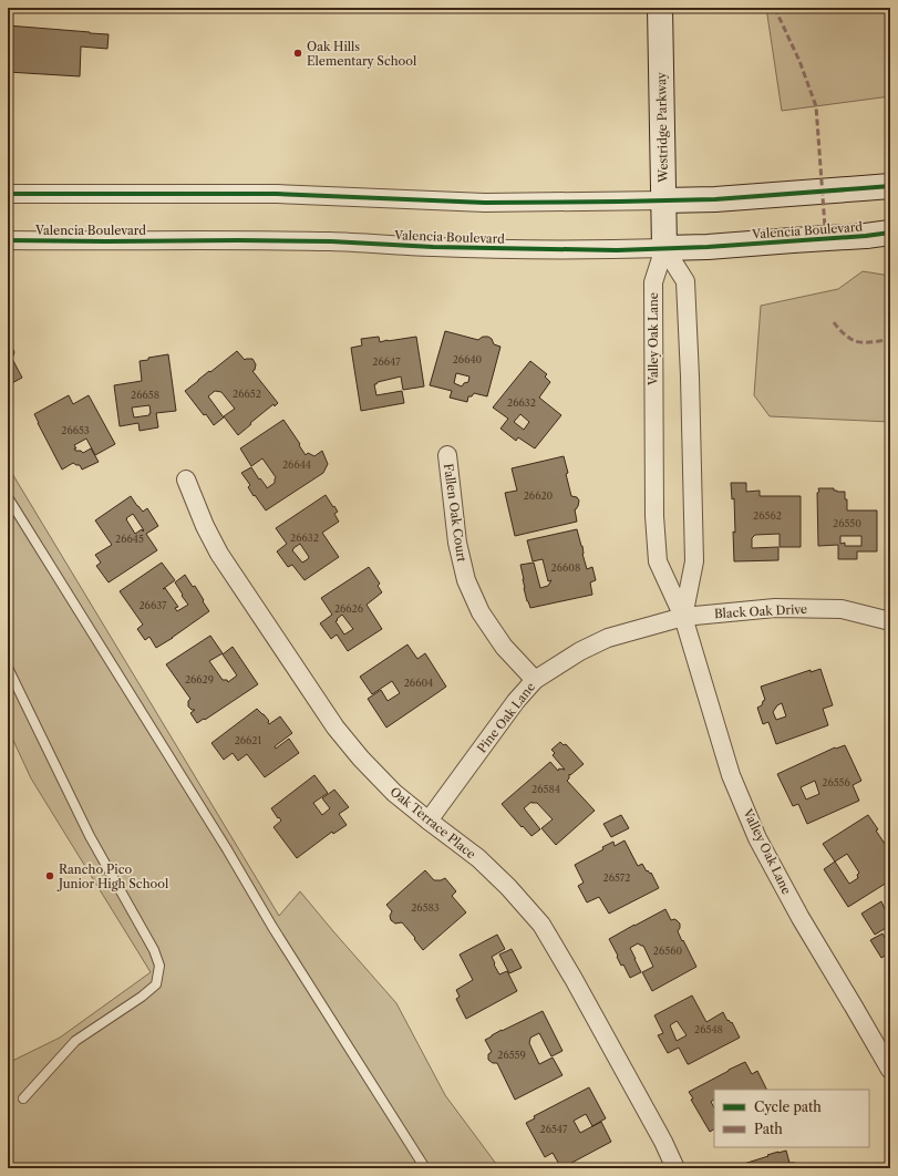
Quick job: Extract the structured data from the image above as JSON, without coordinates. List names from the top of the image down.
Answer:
{
  "streets": {
    "street": [
      "Westridge Parkway",
      "Valencia Boulevard",
      "Valley Oak Lane",
      "Fallen Oak Court",
      "Black Oak Drive",
      "Pine Oak Lane",
      "Oak Terrace Place"
    ]
  },
  "crossings": [
    ["Westridge Parkway", "Valencia Boulevard"],
    ["Westridge Parkway", "Valley Oak Lane"],
    ["Valencia Boulevard", "Valley Oak Lane"],
    ["Valley Oak Lane", "Black Oak Drive"],
    ["Valley Oak Lane", "Pine Oak Lane"],
    ["Fallen Oak Court", "Pine Oak Lane"],
    ["Black Oak Drive", "Pine Oak Lane"],
    ["Pine Oak Lane", "Oak Terrace Place"]
  ],
  "places": ["Oak Hills Elementary School", "Rancho Pico Junior High School"],
  "house_numbers": [
    "26640",
    "26647",
    "26652",
    "26658",
    "26632",
    "26653",
    "26644",
    "26620",
    "26562",
    "26550",
    "26632",
    "26645",
    "26608",
    "26637",
    "26626",
    "26629",
    "26604",
    "26621",
    "26556",
    "26584",
    "26572",
    "26583",
    "26560",
    "26548",
    "26559",
    "26547"
  ],
  "legend": ["Cycle path", "Path"]
}
